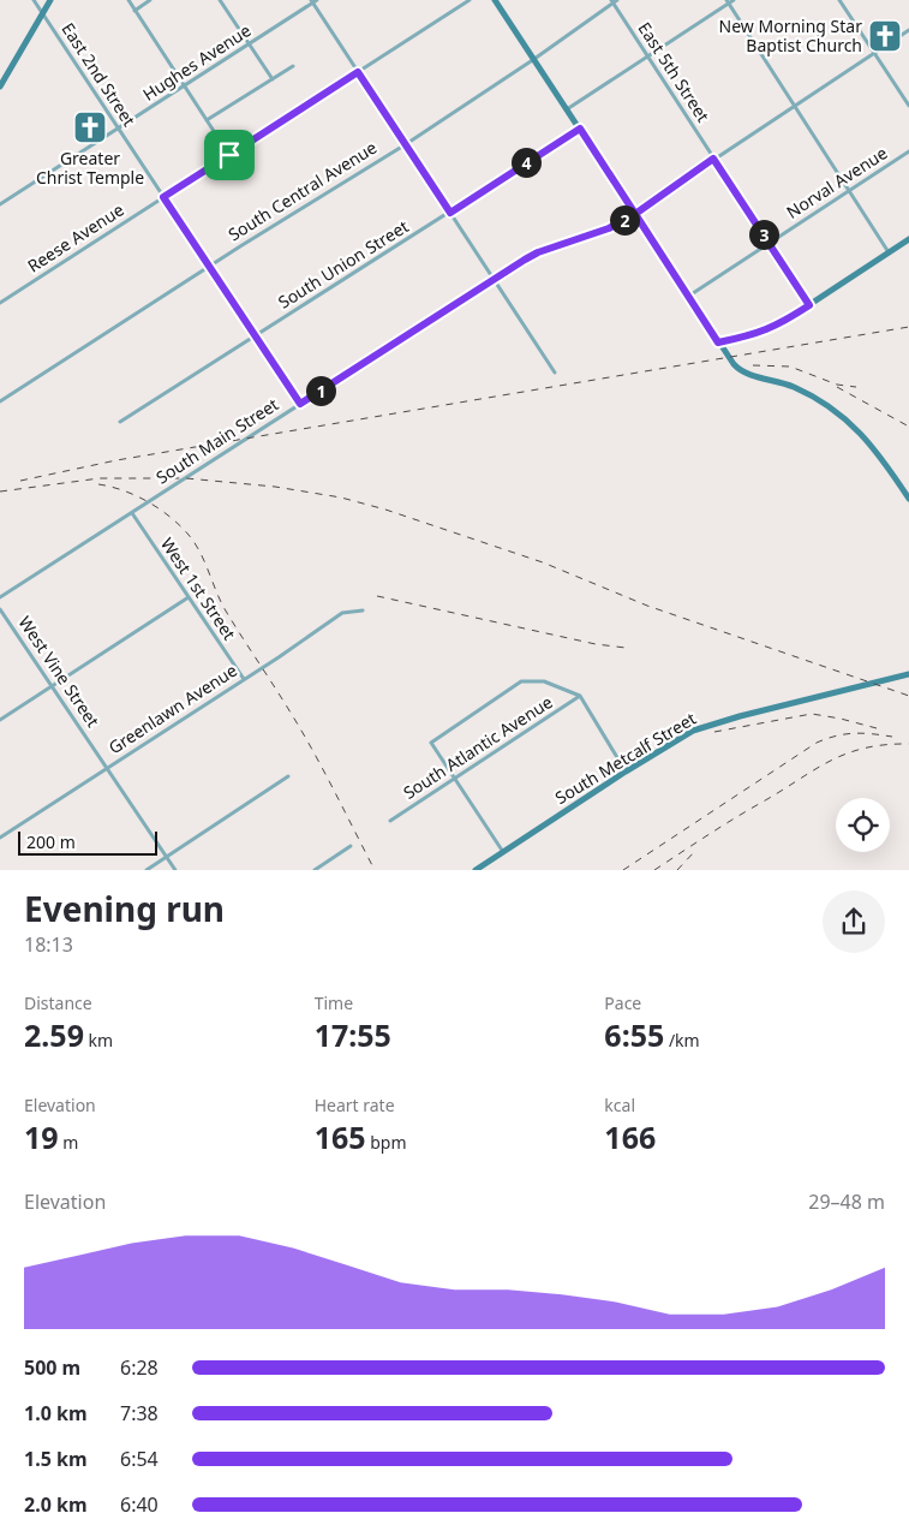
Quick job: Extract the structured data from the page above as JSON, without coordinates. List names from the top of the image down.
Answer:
{
  "streets": {
    "street": [
      "Hughes Avenue",
      "East 5th Street",
      "East 2nd Street",
      "Norval Avenue",
      "South Central Avenue",
      "Reese Avenue",
      "South Union Street",
      "South Main Street",
      "West 1st Street",
      "West Vine Street",
      "Greenlawn Avenue",
      "South Atlantic Avenue",
      "South Metcalf Street"
    ]
  },
  "crossings": [
    ["Hughes Avenue", "East 2nd Street"],
    ["East 5th Street", "Norval Avenue"],
    ["East 5th Street", "South Central Avenue"],
    ["East 5th Street", "South Main Street"],
    ["East 2nd Street", "South Central Avenue"],
    ["East 2nd Street", "Reese Avenue"],
    ["East 2nd Street", "South Union Street"],
    ["East 2nd Street", "South Main Street"],
    ["South Main Street", "West 1st Street"],
    ["West 1st Street", "Greenlawn Avenue"],
    ["West Vine Street", "Greenlawn Avenue"]
  ],
  "places": {
    "church": ["New Morning Star Baptist Church", "Greater Christ Temple"]
  },
  "scale_bar": "200 m",
  "page": {
    "pins": [
      "4",
      "2",
      "3",
      "1"
    ],
    "scale": "200 m",
    "heading": ["Evening run", "18:13"],
    "stats": [
      ["Distance", "2.59 km"],
      ["Time", "17:55"],
      ["Pace", "6:55 /km"],
      ["Elevation", "19 m"],
      ["Heart rate", "165 bpm"],
      ["kcal", "166"]
    ],
    "chart": ["Elevation", "29–48 m"],
    "list": [
      {
        "name": "500 m",
        "note": "6:28"
      },
      {
        "name": "1.0 km",
        "note": "7:38"
      },
      {
        "name": "1.5 km",
        "note": "6:54"
      },
      {
        "name": "2.0 km",
        "note": "6:40"
      }
    ]
  }
}
